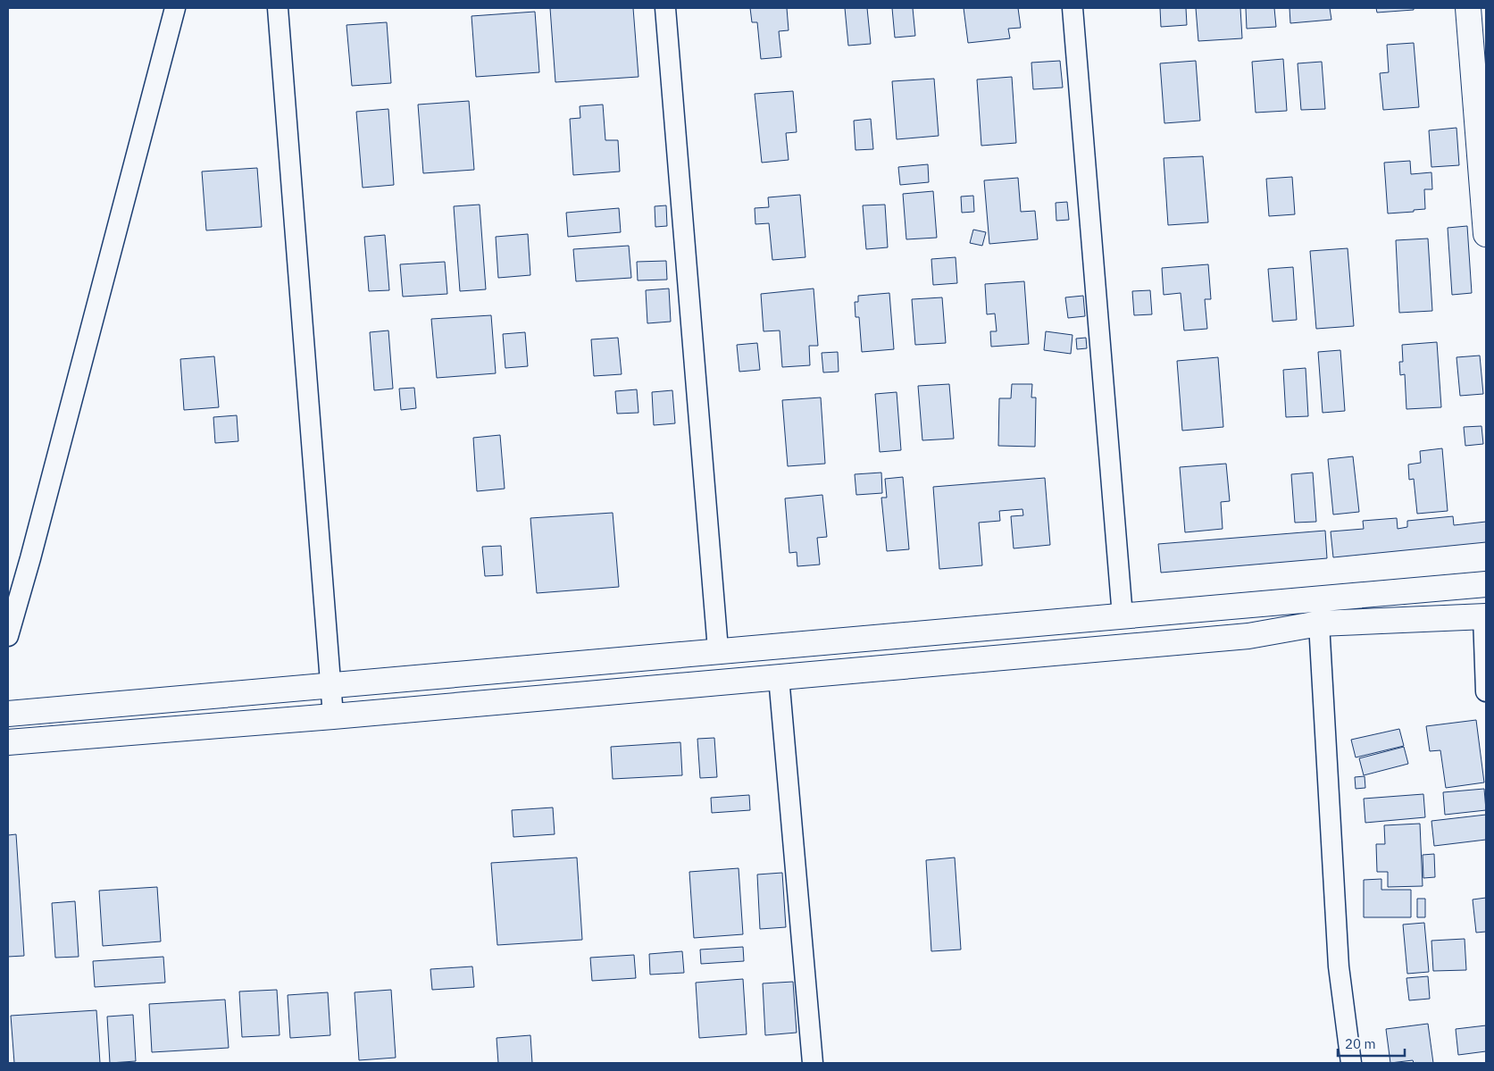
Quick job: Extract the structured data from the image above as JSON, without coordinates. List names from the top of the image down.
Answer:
{
  "scale_bar": "20 m"
}
